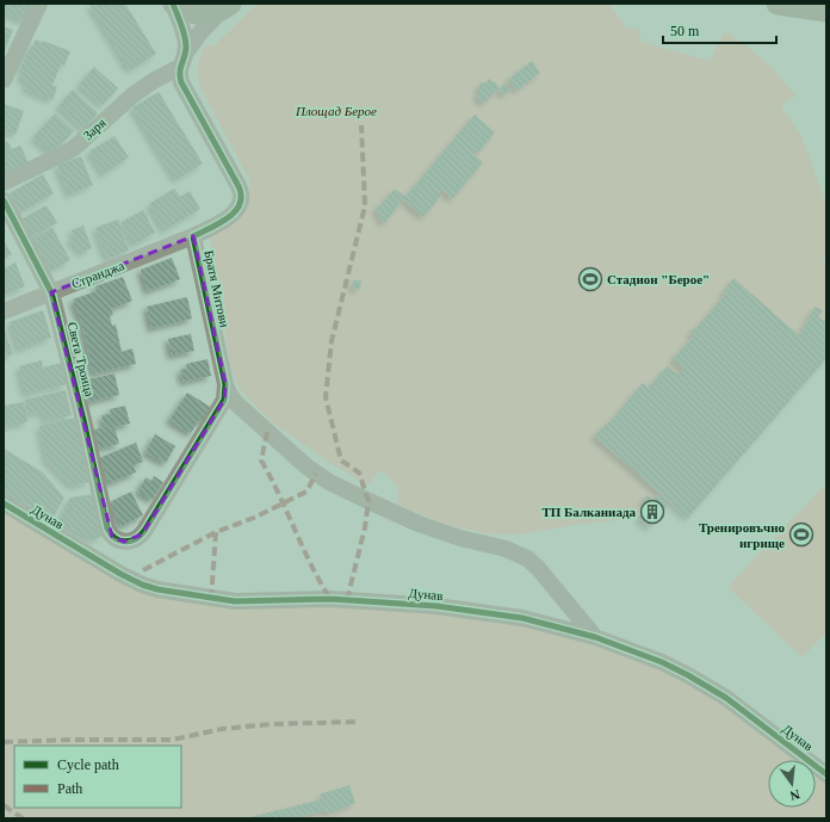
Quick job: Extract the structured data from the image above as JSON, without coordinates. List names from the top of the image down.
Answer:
{
  "streets": {
    "street": [
      "Заря",
      "Странджа",
      "Братя Митови",
      "Света Троица",
      "Дунав"
    ]
  },
  "crossings": [
    ["Заря", "Братя Митови"],
    ["Странджа", "Братя Митови"],
    ["Странджа", "Света Троица"],
    ["Братя Митови", "Света Троица"]
  ],
  "parks": ["Площад Берое"],
  "places": {
    "sports": ["Стадион \"Берое\"", "Тренировъчно игрище"],
    "building": ["ТП Балканиада"]
  },
  "legend": ["Cycle path", "Path"],
  "scale_bar": "50 m",
  "north": "bottom"
}
